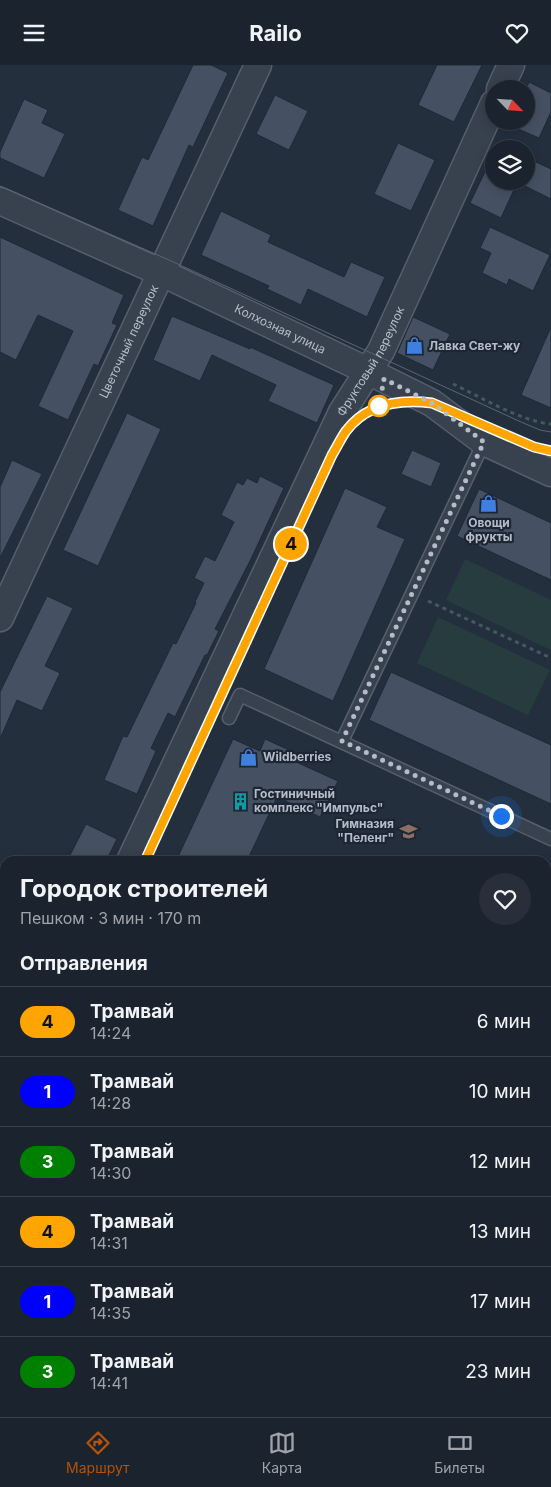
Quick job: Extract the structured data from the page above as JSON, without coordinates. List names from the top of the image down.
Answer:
{
  "streets": {
    "street": ["Колхозная улица", "Цветочный переулок", "Фруктовый переулок"]
  },
  "crossings": [
    ["Колхозная улица", "Цветочный переулок"],
    ["Колхозная улица", "Фруктовый переулок"]
  ],
  "places": {
    "shop": ["Лавка Свет-жу", "Овощи фрукты", "Wildberries"],
    "building": ["Гостиничный комплекс \"Импульс\""],
    "school or university": ["Гимназия \"Пеленг\""]
  },
  "lines": ["tram line 4"],
  "north": "bottom right",
  "page": {
    "header": "Railo",
    "on_map": "4",
    "heading": [
      ["Городок строителей", "Пешком · 3 мин · 170 m"],
      "Отправления"
    ],
    "list": [
      {
        "mark": "4",
        "name": "Трамвай",
        "note": "14:24",
        "value": "6 мин"
      },
      {
        "mark": "1",
        "name": "Трамвай",
        "note": "14:28",
        "value": "10 мин"
      },
      {
        "mark": "3",
        "name": "Трамвай",
        "note": "14:30",
        "value": "12 мин"
      },
      {
        "mark": "4",
        "name": "Трамвай",
        "note": "14:31",
        "value": "13 мин"
      },
      {
        "mark": "1",
        "name": "Трамвай",
        "note": "14:35",
        "value": "17 мин"
      },
      {
        "mark": "3",
        "name": "Трамвай",
        "note": "14:41",
        "value": "23 мин"
      }
    ],
    "tabs": ["Маршрут", "Карта", "Билеты"]
  }
}
